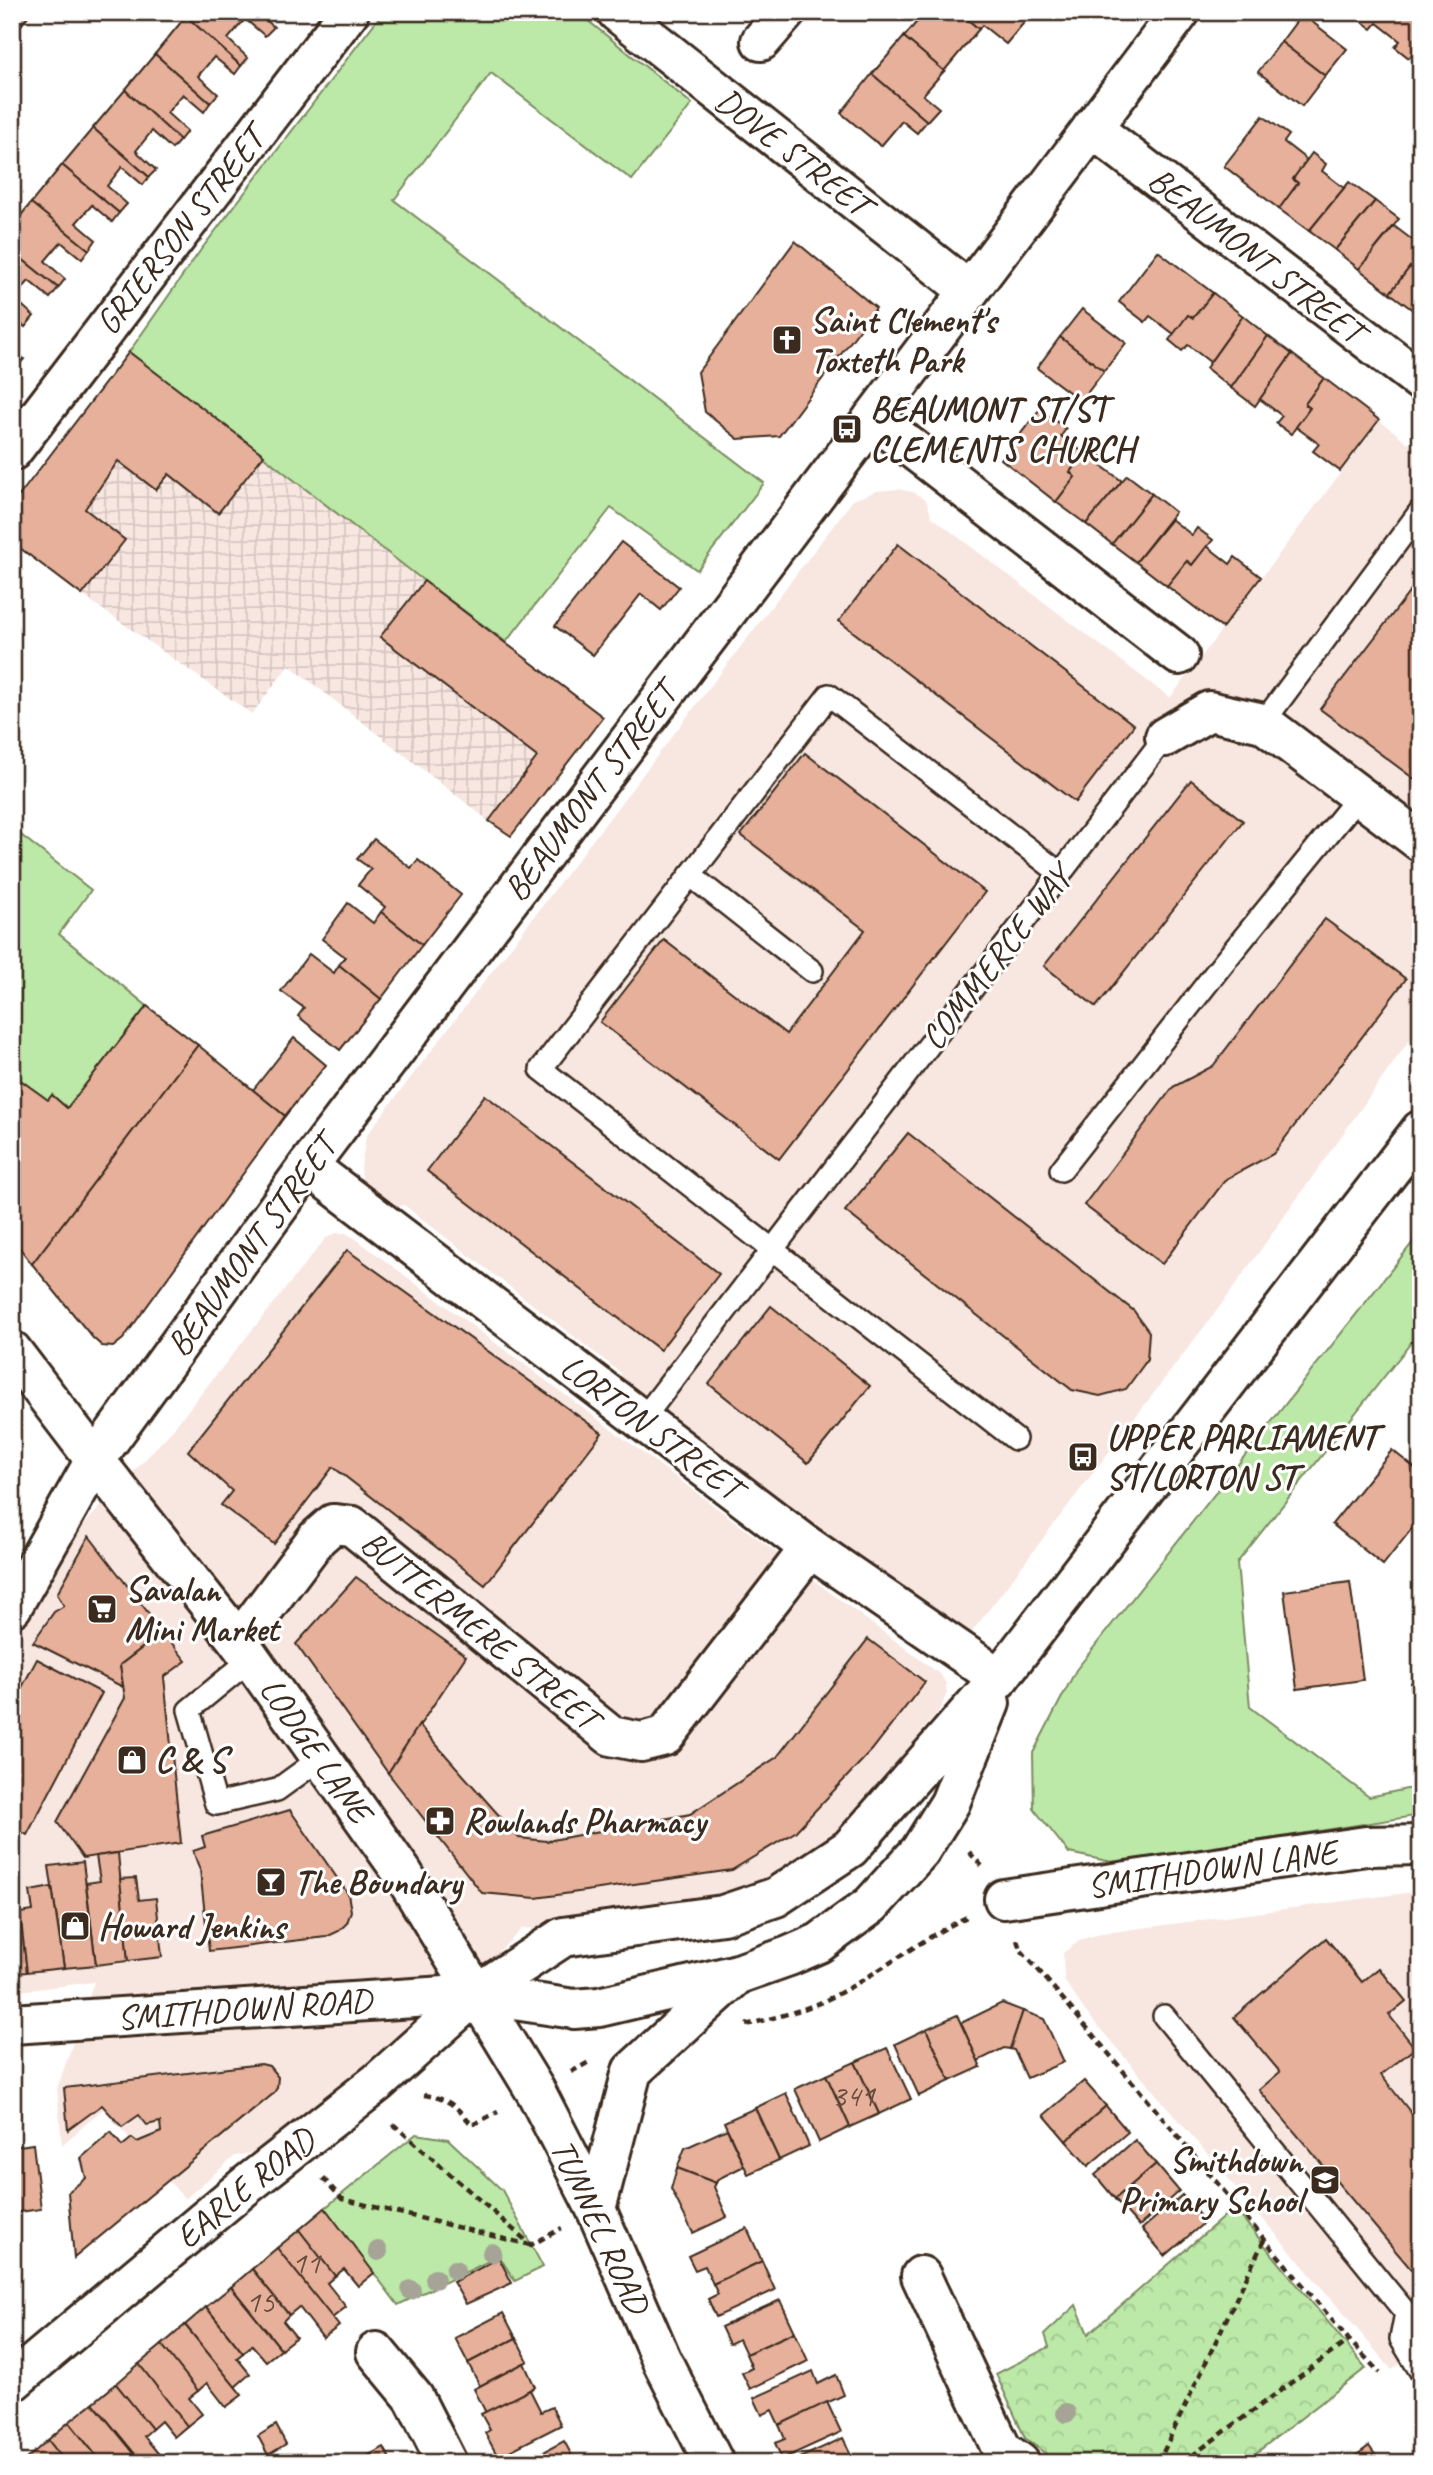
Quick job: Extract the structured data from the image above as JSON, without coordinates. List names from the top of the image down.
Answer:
{
  "streets": {
    "main road": [
      "DOVE STREET",
      "GRIERSON STREET",
      "BEAUMONT STREET",
      "COMMERCE WAY",
      "LORTON STREET",
      "BUTTERMERE STREET",
      "LODGE LANE",
      "SMITHDOWN LANE",
      "SMITHDOWN ROAD",
      "EARLE ROAD",
      "TUNNEL ROAD"
    ]
  },
  "crossings": [
    ["DOVE STREET", "BEAUMONT STREET"],
    ["BEAUMONT STREET", "LORTON STREET"],
    ["BEAUMONT STREET", "LODGE LANE"],
    ["COMMERCE WAY", "LORTON STREET"],
    ["LORTON STREET", "BUTTERMERE STREET"],
    ["LORTON STREET", "SMITHDOWN ROAD"],
    ["LORTON STREET", "EARLE ROAD"],
    ["BUTTERMERE STREET", "LODGE LANE"],
    ["LODGE LANE", "SMITHDOWN ROAD"],
    ["LODGE LANE", "EARLE ROAD"],
    ["LODGE LANE", "TUNNEL ROAD"],
    ["SMITHDOWN ROAD", "EARLE ROAD"],
    ["SMITHDOWN ROAD", "TUNNEL ROAD"],
    ["EARLE ROAD", "TUNNEL ROAD"]
  ],
  "places": {
    "church": ["Saint Clement's Toxteth Park"],
    "bus stop": ["BEAUMONT ST/ST CLEMENTS CHURCH", "UPPER PARLIAMENT ST/LORTON ST"],
    "supermarket": ["Savalan Mini Market"],
    "shop": ["C & S", "Howard Jenkins"],
    "pharmacy": ["Rowlands Pharmacy"],
    "bar": ["The Boundary"],
    "school or university": ["Smithdown Primary School"]
  },
  "house_numbers": ["341", "11", "15"]
}
